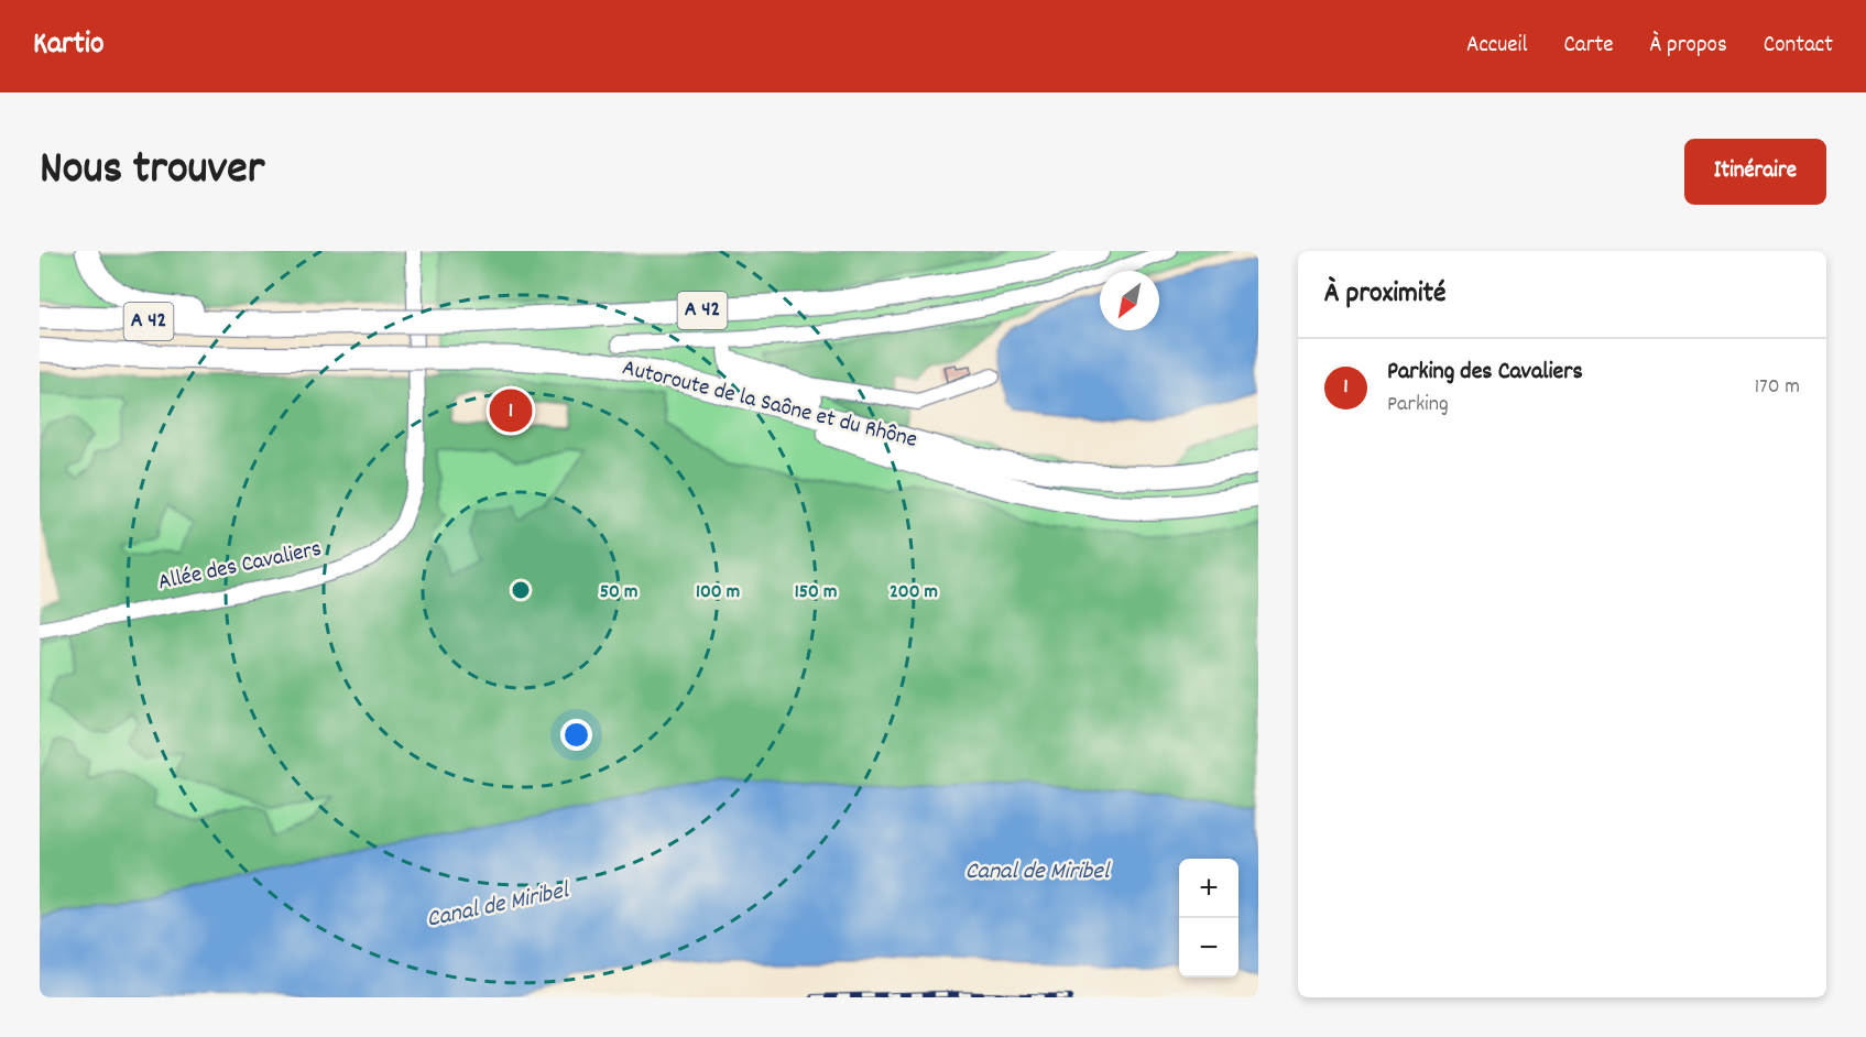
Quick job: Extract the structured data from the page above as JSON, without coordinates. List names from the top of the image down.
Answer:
{
  "streets": {
    "highway": ["A 42", "Autoroute de la Saône et du Rhône"],
    "street": ["Allée des Cavaliers"]
  },
  "water": ["Canal de Miribel"],
  "north": "bottom left",
  "page": {
    "header": "Kartio",
    "nav": [
      "Accueil",
      "Carte",
      "À propos",
      "Contact"
    ],
    "title": "Nous trouver",
    "buttons": "Itinéraire",
    "heading": "À proximité",
    "list": [
      {
        "mark": "1",
        "name": "Parking des Cavaliers",
        "note": "Parking",
        "value": "170 m"
      }
    ],
    "pins": "1",
    "map_buttons": ["+", "−"]
  },
  "rings": [
    "50 m",
    "100 m",
    "150 m",
    "200 m"
  ]
}
